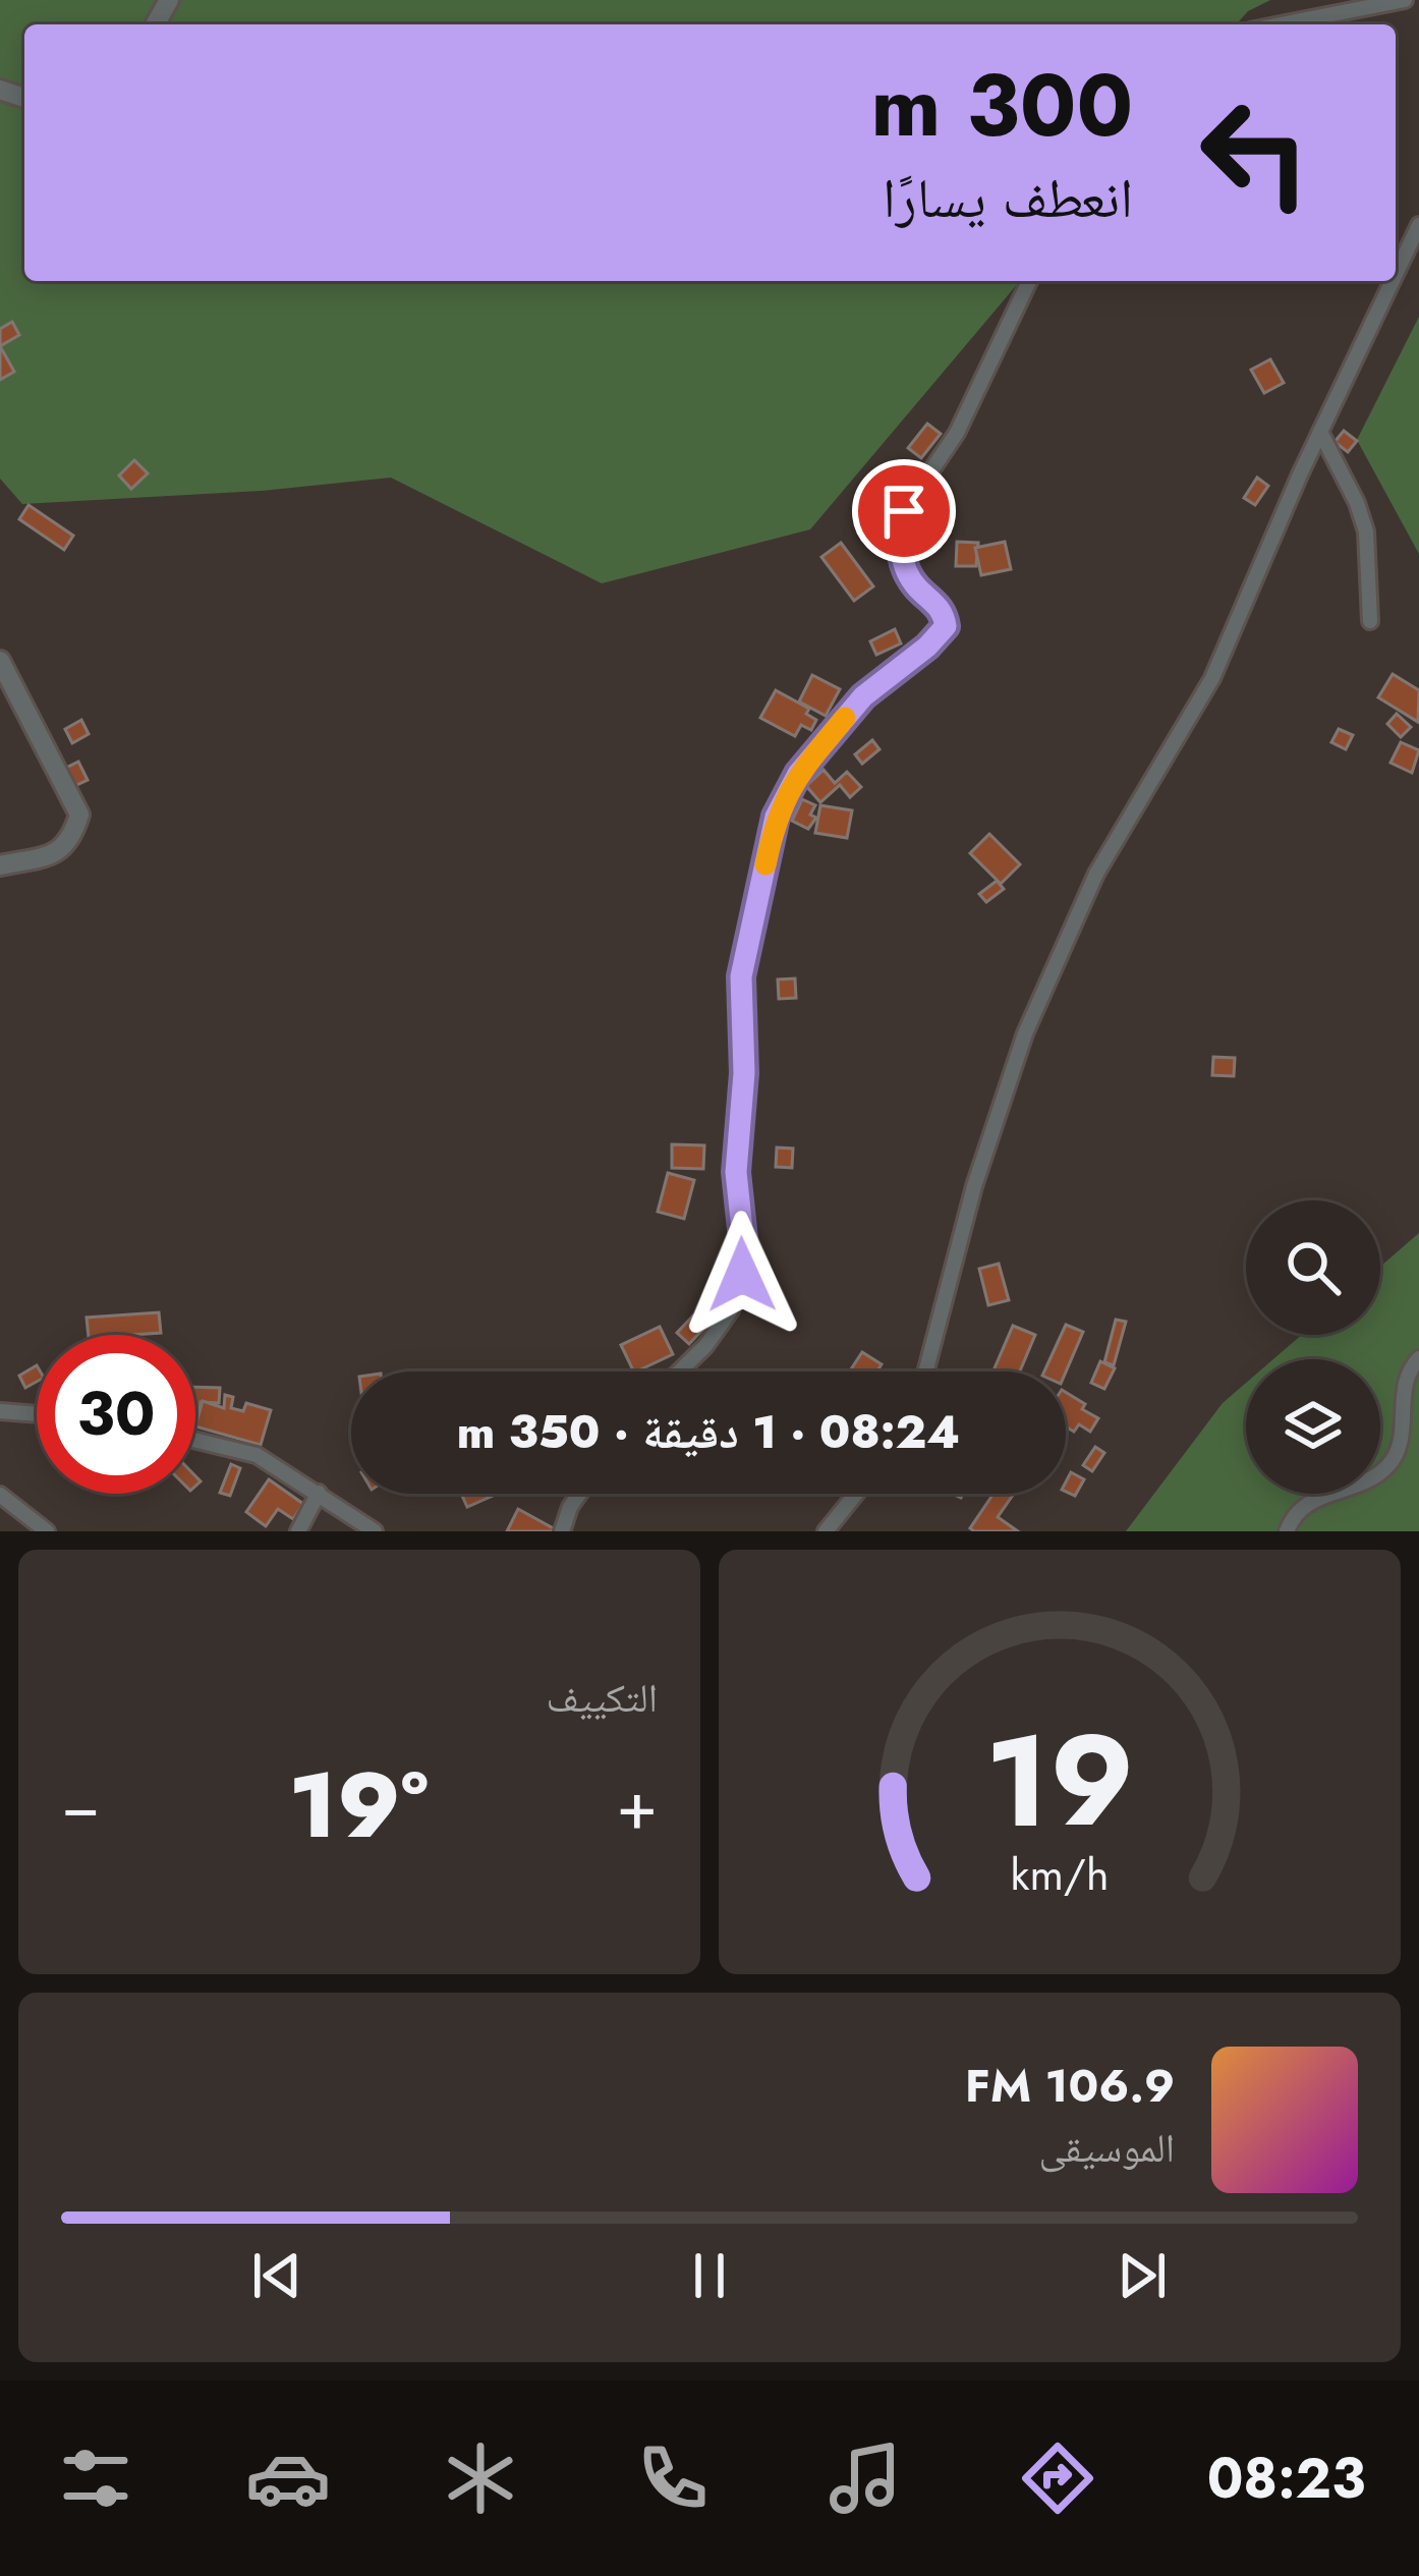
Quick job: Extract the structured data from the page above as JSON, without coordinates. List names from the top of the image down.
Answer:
{
  "page": {
    "turn": ["300 m", "انعطف يسارًا"],
    "limit": "30",
    "trip": "08:24 · 1 دقيقة · 350 m",
    "tile": "التكييف",
    "heat": ["−", "19°", "+"],
    "song": ["106.9 FM", "الموسيقى"],
    "tabs": "08:23",
    "gauge": ["19", "km/h"]
  }
}
